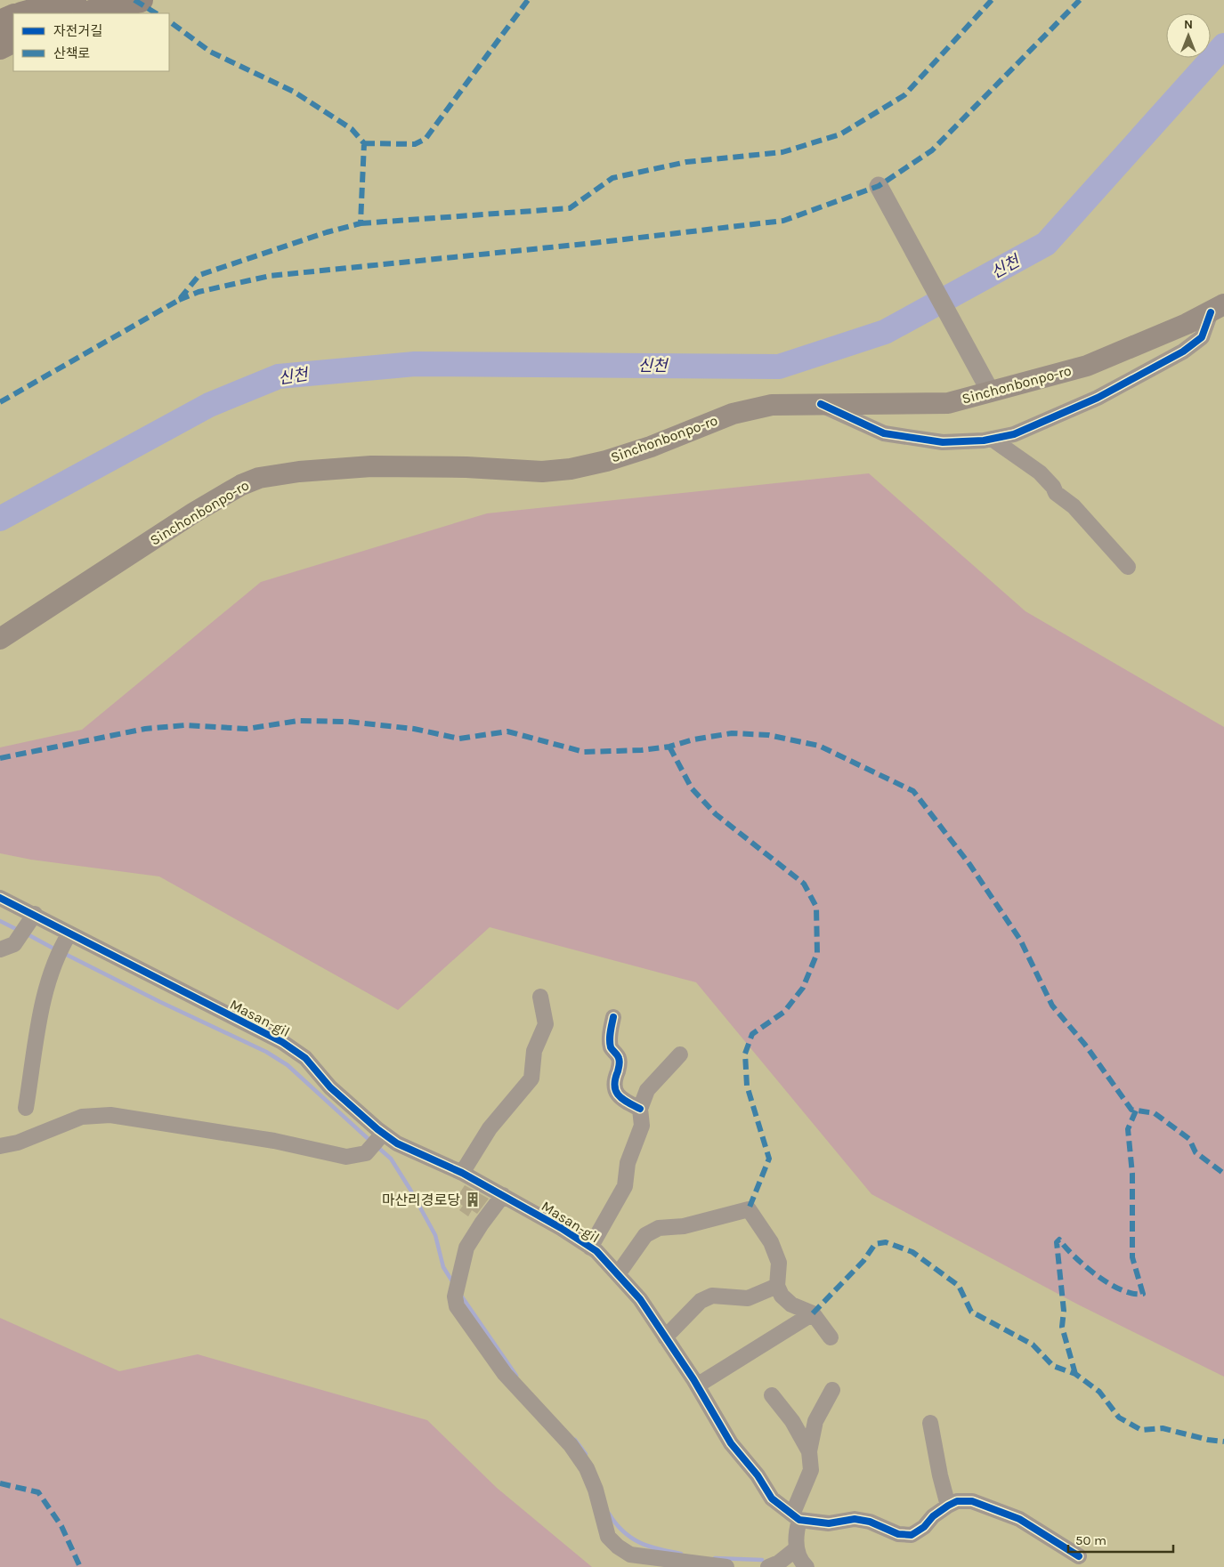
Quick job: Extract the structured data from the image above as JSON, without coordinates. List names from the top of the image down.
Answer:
{
  "streets": {
    "main road": ["Sinchonbonpo-ro"],
    "street": ["Masan-gil"]
  },
  "water": ["신천"],
  "places": {
    "building": ["마산리경로당"]
  },
  "legend": ["자전거길", "산책로"],
  "scale_bar": "50 m",
  "north": "top"
}
